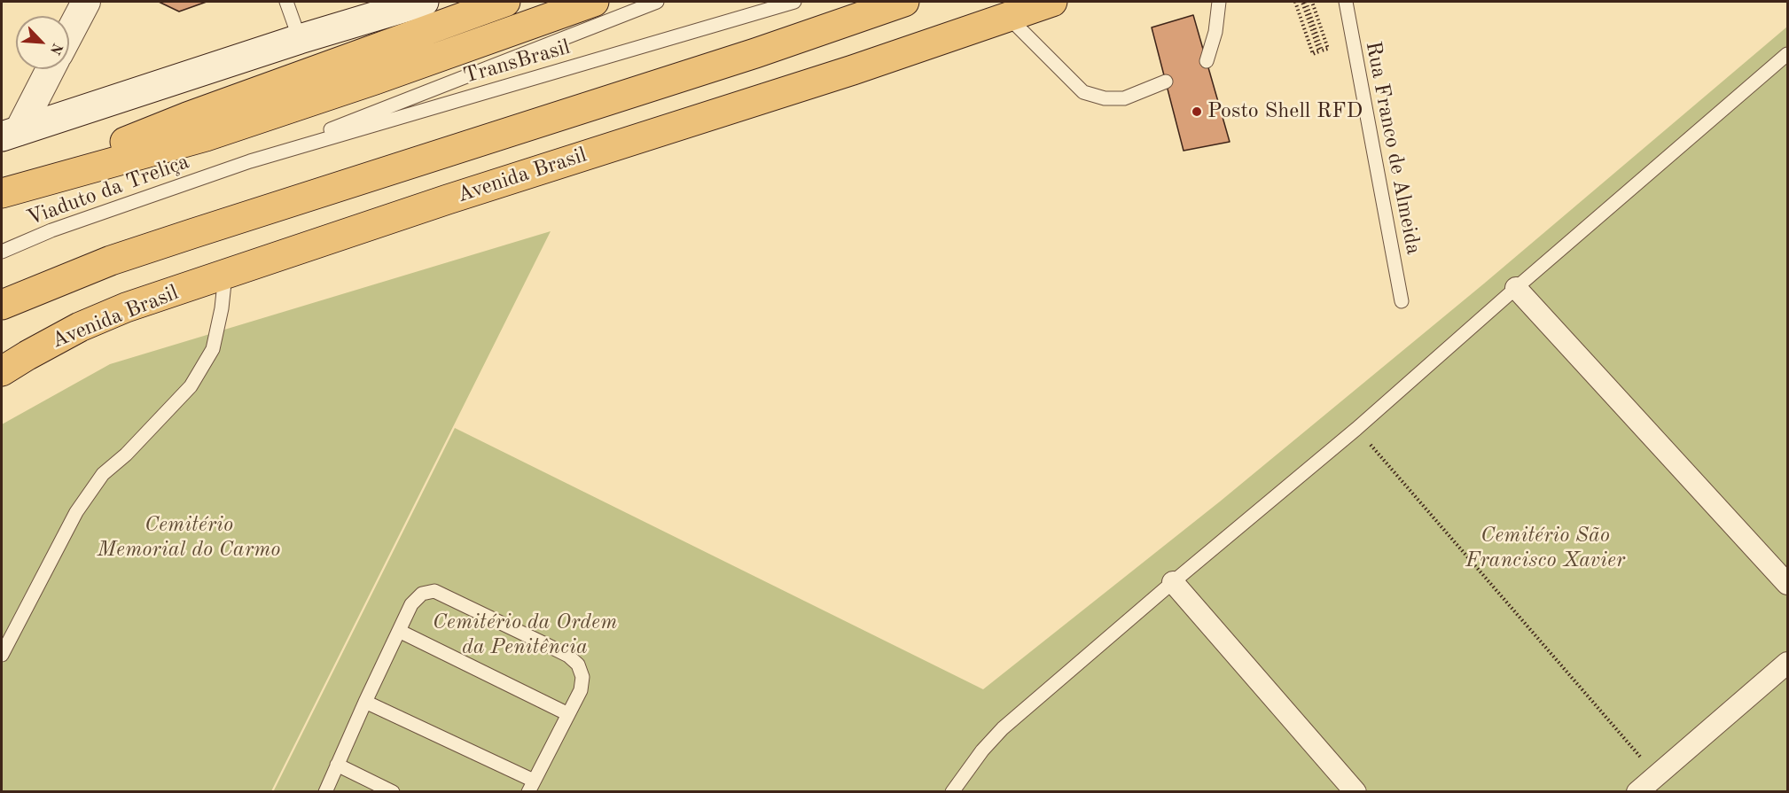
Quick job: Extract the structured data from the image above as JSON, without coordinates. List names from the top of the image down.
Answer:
{
  "streets": {
    "highway": ["Avenida Brasil"],
    "lane": ["TransBrasil", "Rua Franco de Almeida", "Viaduto da Treliça"]
  },
  "crossings": [
    ["TransBrasil", "Viaduto da Treliça"]
  ],
  "parks": ["Cemitério Memorial do Carmo", "Cemitério São Francisco Xavier", "Cemitério da Ordem da Penitência"],
  "places": ["Posto Shell RFD"],
  "north": "bottom right"
}
